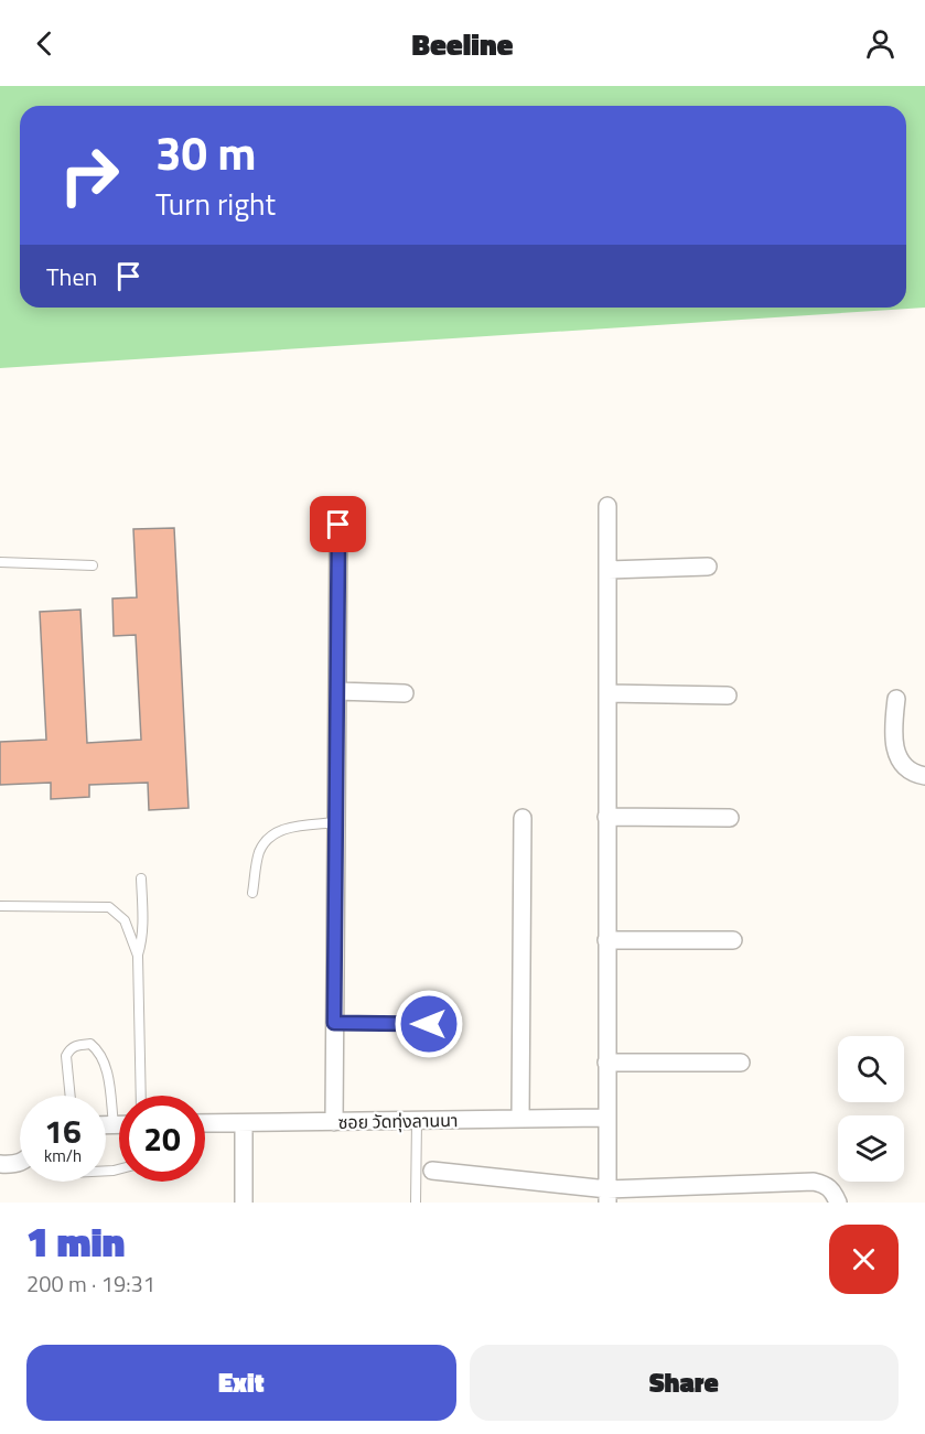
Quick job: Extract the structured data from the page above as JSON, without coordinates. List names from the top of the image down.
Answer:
{
  "streets": {
    "street": ["ซอย วัดทุ่งลานนา"]
  },
  "page": {
    "header": "Beeline",
    "turn": ["30 m", "Turn right"],
    "then": "Then",
    "speed": "16 km/h",
    "limit": "20",
    "heading": ["1 min", "200 m · 19:31"],
    "buttons": ["Exit", "Share"]
  }
}
